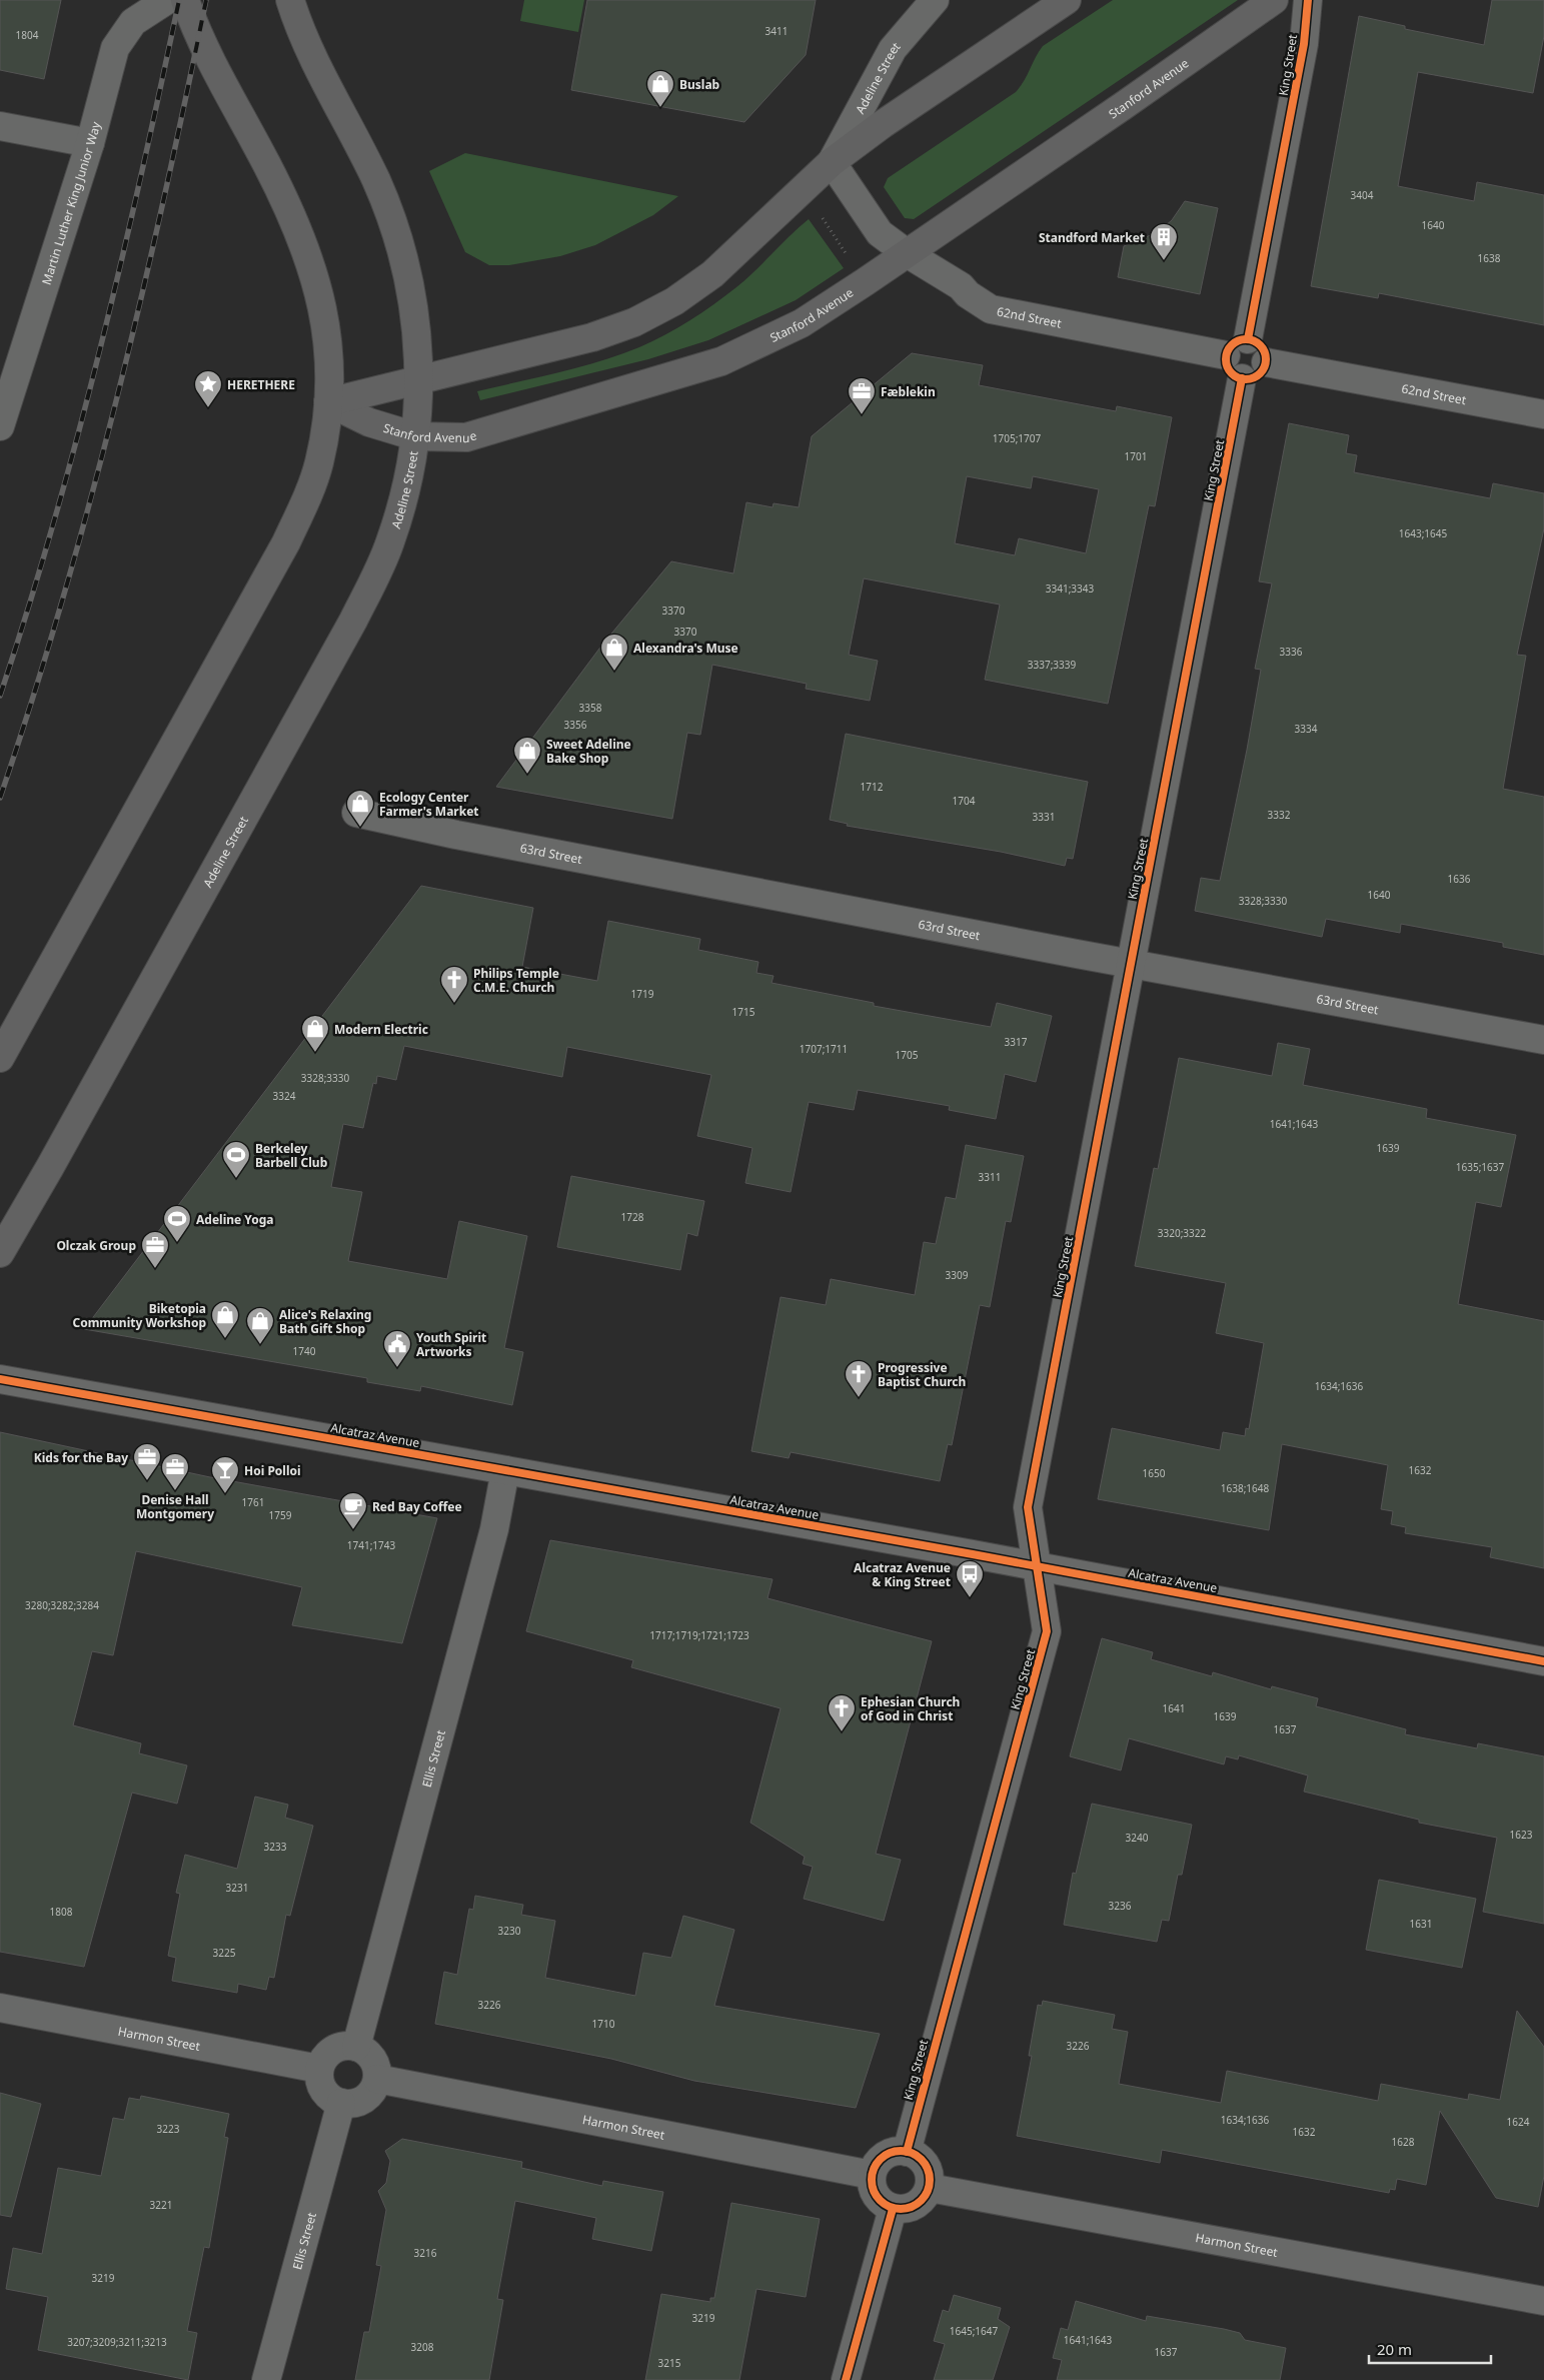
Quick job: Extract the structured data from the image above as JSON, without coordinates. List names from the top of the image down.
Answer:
{
  "streets": {
    "main road": ["Adeline Street", "Stanford Avenue"],
    "street": [
      "King Street",
      "Martin Luther King Junior Way",
      "62nd Street",
      "63rd Street",
      "Alcatraz Avenue",
      "Ellis Street",
      "Harmon Street"
    ]
  },
  "crossings": [
    ["King Street", "62nd Street"],
    ["King Street", "63rd Street"],
    ["King Street", "Alcatraz Avenue"],
    ["King Street", "Harmon Street"],
    ["Adeline Street", "Stanford Avenue"],
    ["Adeline Street", "62nd Street"],
    ["Stanford Avenue", "62nd Street"],
    ["Alcatraz Avenue", "Ellis Street"],
    ["Ellis Street", "Harmon Street"]
  ],
  "places": {
    "shop": [
      "Buslab",
      "Alexandra's Muse",
      "Sweet Adeline Bake Shop",
      "Ecology Center Farmer's Market",
      "Modern Electric",
      "Biketopia Community Workshop",
      "Alice's Relaxing Bath Gift Shop"
    ],
    "building": ["Standford Market"],
    "place": ["HERETHERE"],
    "office": [
      "Fæblekin",
      "Olczak Group",
      "Kids for the Bay",
      "Denise Hall Montgomery"
    ],
    "church": ["Philips Temple C.M.E. Church", "Progressive Baptist Church", "Ephesian Church of God in Christ"],
    "sports": ["Berkeley Barbell Club", "Adeline Yoga"],
    "public building": ["Youth Spirit Artworks"],
    "bar": ["Hoi Polloi"],
    "cafe": ["Red Bay Coffee"],
    "bus stop": ["Alcatraz Avenue & King Street"]
  },
  "house_numbers": [
    "3411",
    "1804",
    "3404",
    "1640",
    "1638",
    "1705;1707",
    "1701",
    "1643;1645",
    "3341;3343",
    "3370",
    "3370",
    "3336",
    "3337;3339",
    "3358",
    "3356",
    "3334",
    "1712",
    "1704",
    "3332",
    "3331",
    "1636",
    "1640",
    "3328;3330",
    "1719",
    "1715",
    "3317",
    "1707;1711",
    "1705",
    "3328;3330",
    "3324",
    "1641;1643",
    "1639",
    "1635;1637",
    "3311",
    "1728",
    "3320;3322",
    "3309",
    "1740",
    "1634;1636",
    "1632",
    "1650",
    "1638;1648",
    "1761",
    "1759",
    "1741;1743",
    "3280;3282;3284",
    "1717;1719;1721;1723",
    "1641",
    "1639",
    "1637",
    "1623",
    "3240",
    "3233",
    "3231",
    "3236",
    "1808",
    "1631",
    "3230",
    "3225",
    "3226",
    "1710",
    "3226",
    "1634;1636",
    "1624",
    "3223",
    "1632",
    "1628",
    "3221",
    "3216",
    "3219",
    "3219",
    "1645;1647",
    "1641;1643",
    "3207;3209;3211;3213",
    "3208",
    "1637",
    "3215"
  ],
  "scale_bar": "20 m"
}
